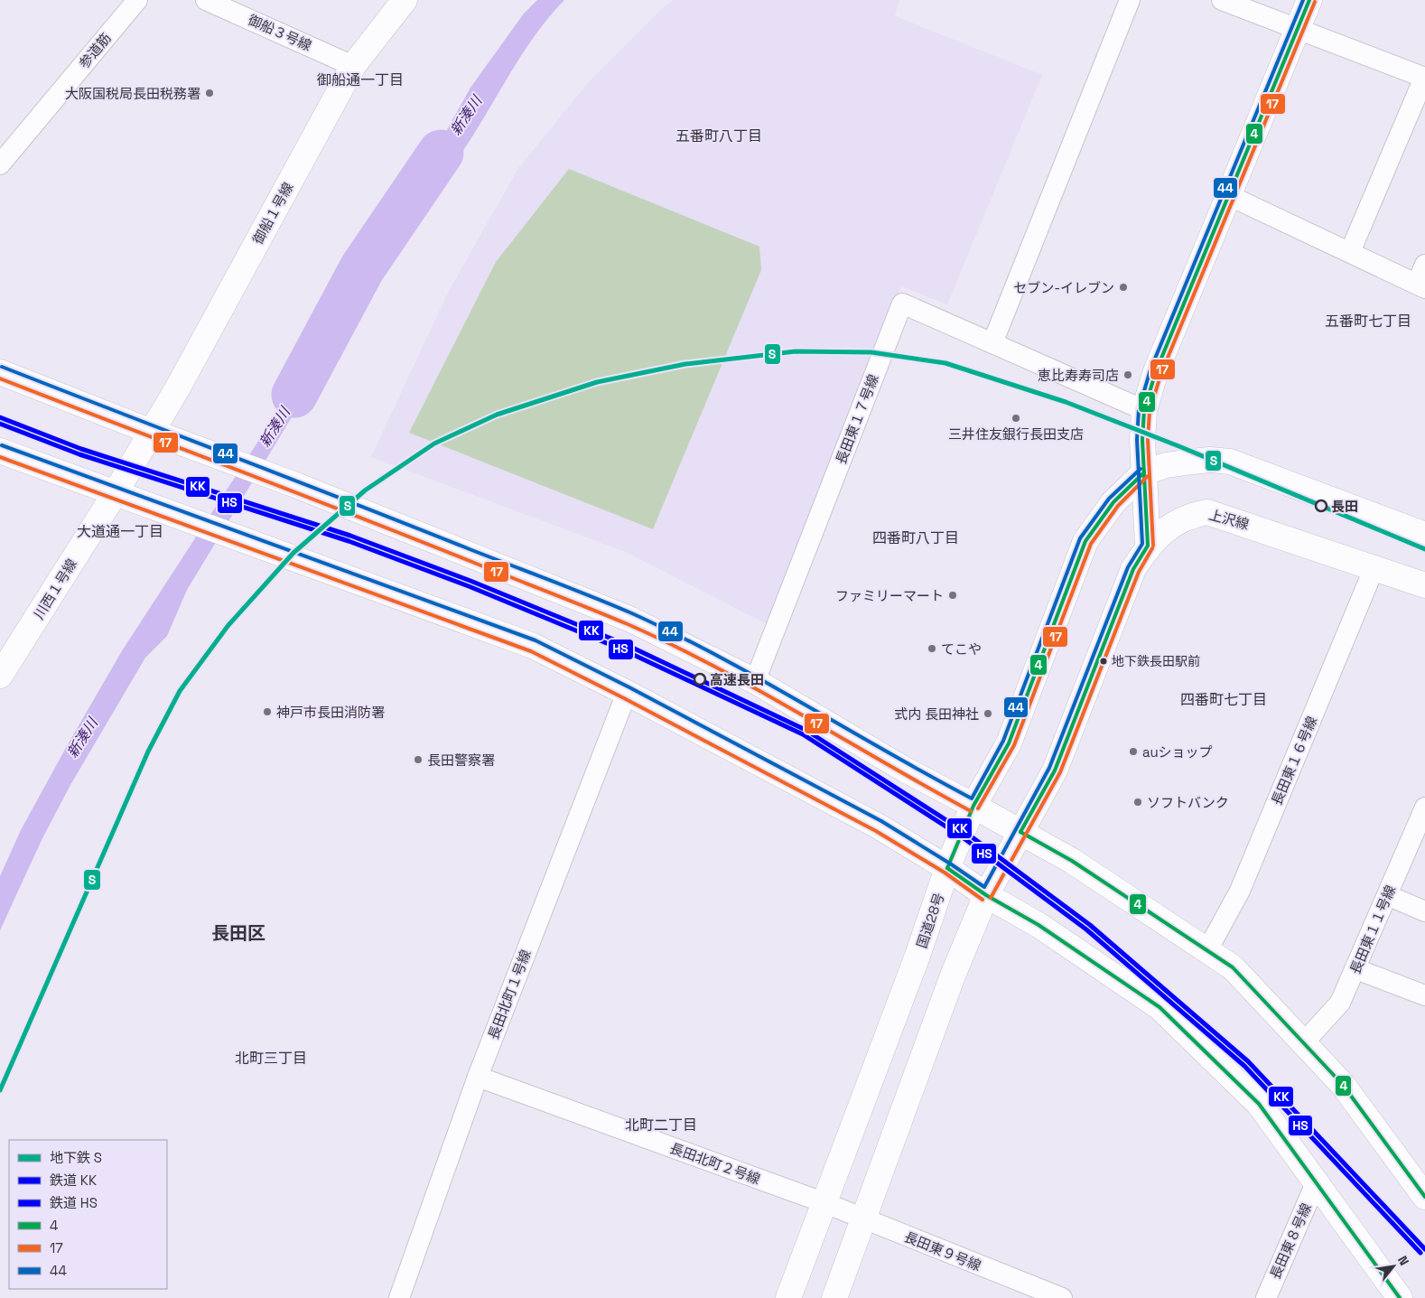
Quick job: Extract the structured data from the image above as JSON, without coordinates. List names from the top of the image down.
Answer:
{
  "streets": {
    "main road": [
      "御船１号線",
      "上沢線",
      "川西１号線",
      "国道28号"
    ],
    "street": [
      "御船３号線",
      "参道筋",
      "長田東１７号線",
      "長田東１６号線",
      "長田東１１号線",
      "長田北町１号線",
      "長田北町２号線",
      "長田東８号線",
      "長田東９号線"
    ]
  },
  "crossings": [
    ["御船３号線", "御船１号線"],
    ["御船１号線", "川西１号線"],
    ["上沢線", "長田東１６号線"],
    ["国道28号", "長田北町２号線"],
    ["国道28号", "長田東９号線"],
    ["長田北町１号線", "長田北町２号線"],
    ["長田北町２号線", "長田東９号線"]
  ],
  "districts": [
    "御船通一丁目",
    "五番町八丁目",
    "五番町七丁目",
    "大道通一丁目",
    "四番町八丁目",
    "四番町七丁目",
    "長田区",
    "北町三丁目",
    "北町二丁目"
  ],
  "water": ["新湊川"],
  "places": [
    "大阪国税局長田税務署",
    "セブン-イレブン",
    "恵比寿寿司店",
    "三井住友銀行長田支店",
    "長田",
    "ファミリーマート",
    "てこや",
    "地下鉄長田駅前",
    "高速長田",
    "神戸市長田消防署",
    "式内 長田神社",
    "auショップ",
    "長田警察署",
    "ソフトバンク"
  ],
  "lines": [
    "transit line 4",
    "transit line 44",
    "transit line 17",
    "metro line S",
    "rail line KK",
    "rail line HS"
  ],
  "legend": [
    "地下鉄 S",
    "鉄道 KK",
    "鉄道 HS",
    "4",
    "17",
    "44"
  ],
  "north": "top right"
}
